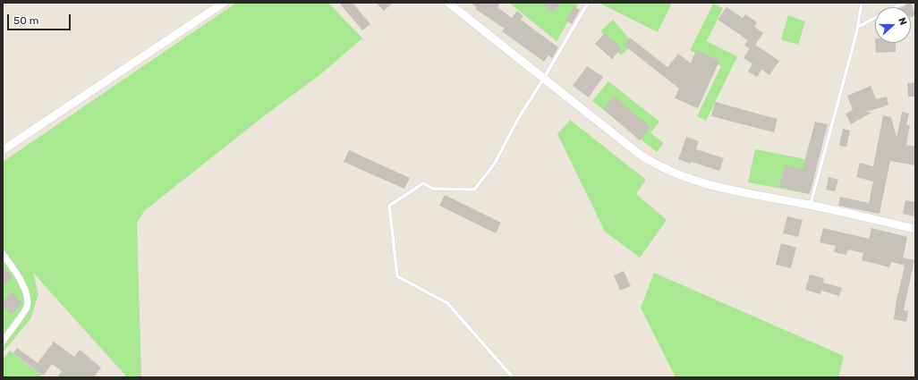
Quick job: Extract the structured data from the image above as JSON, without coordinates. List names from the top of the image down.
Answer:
{
  "scale_bar": "50 m",
  "north": "right"
}
